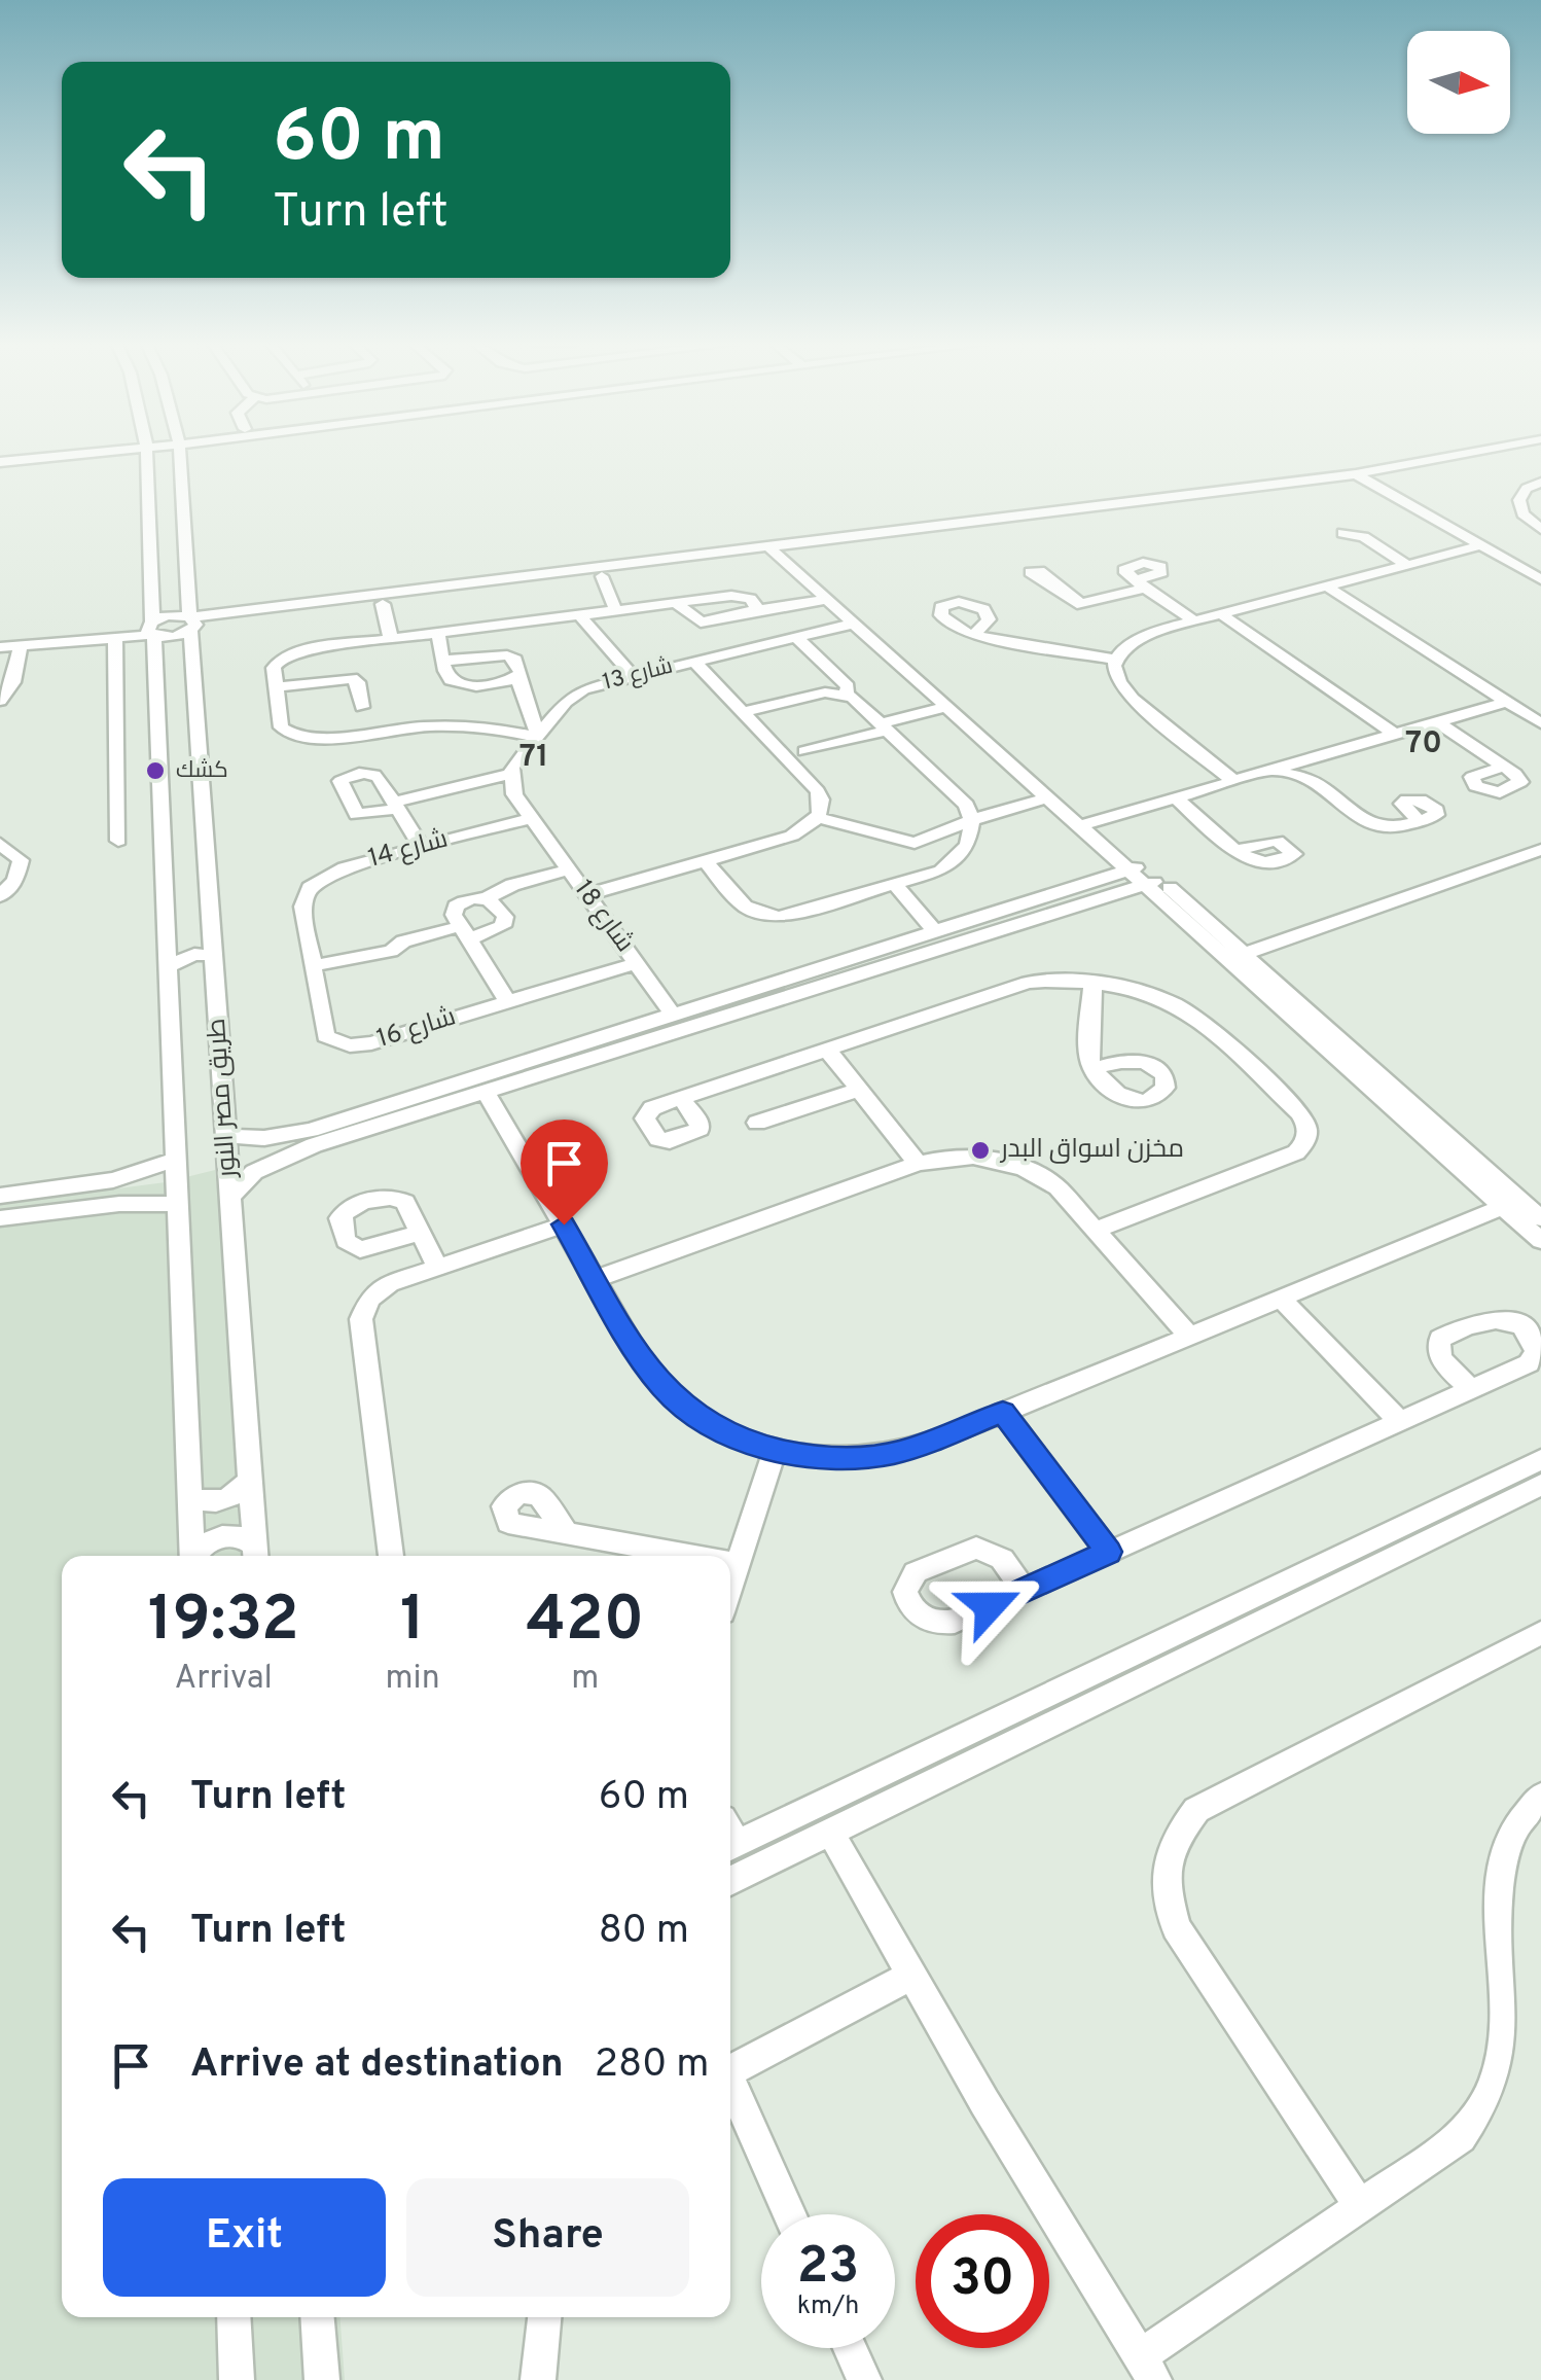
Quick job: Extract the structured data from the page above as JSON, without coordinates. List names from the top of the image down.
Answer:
{
  "streets": {
    "street": [
      "شارع 13",
      "شارع 14",
      "شارع 18",
      "شارع 16",
      "طريق مصر النور"
    ]
  },
  "crossings": [
    ["شارع 14", "شارع 18"],
    ["شارع 14", "شارع 16"],
    ["شارع 18", "شارع 16"]
  ],
  "districts": ["70", "71"],
  "places": ["كشك", "مخزن اسواق البدر"],
  "north": "right",
  "page": {
    "turn": ["60 m", "Turn left"],
    "eta": [
      "19:32",
      "Arrival",
      "1",
      "min",
      "420",
      "m"
    ],
    "list": [
      {
        "name": "Turn left",
        "value": "60 m"
      },
      {
        "name": "Turn left",
        "value": "80 m"
      },
      {
        "name": "Arrive at destination",
        "value": "280 m"
      }
    ],
    "buttons": ["Exit", "Share"],
    "speed": "23 km/h",
    "limit": "30"
  }
}
